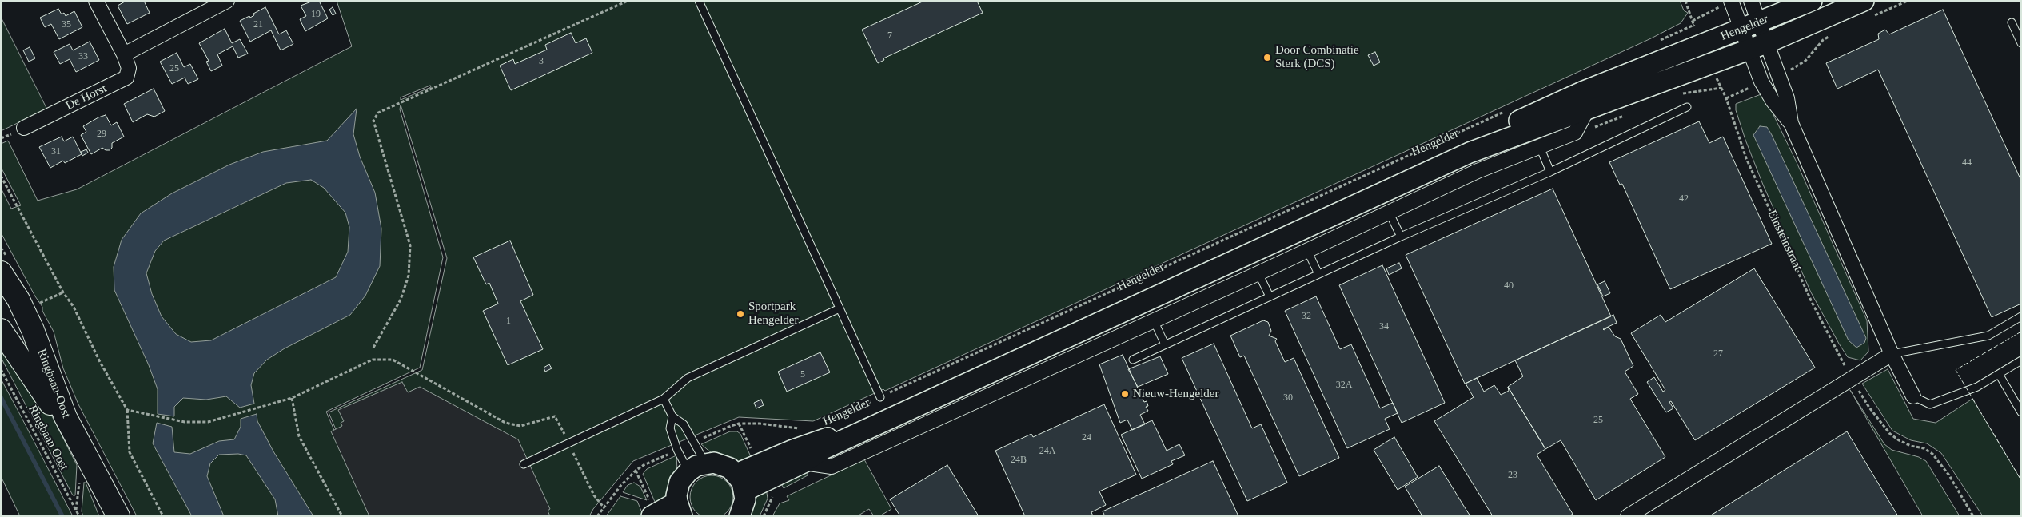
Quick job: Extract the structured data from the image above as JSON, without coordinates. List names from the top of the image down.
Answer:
{
  "streets": {
    "main road": ["Hengelder", "Ringbaan-Oost"],
    "street": ["De Horst"],
    "path": ["Einsteinstraat", "Ringbaan Oost"]
  },
  "places": ["Door Combinatie Sterk (DCS)", "Sportpark Hengelder", "Nieuw-Hengelder"],
  "house_numbers": [
    "19",
    "35",
    "21",
    "7",
    "33",
    "3",
    "25",
    "29",
    "31",
    "44",
    "42",
    "40",
    "32",
    "1",
    "34",
    "27",
    "5",
    "32A",
    "30",
    "25",
    "24",
    "24A",
    "24B",
    "23"
  ]
}
